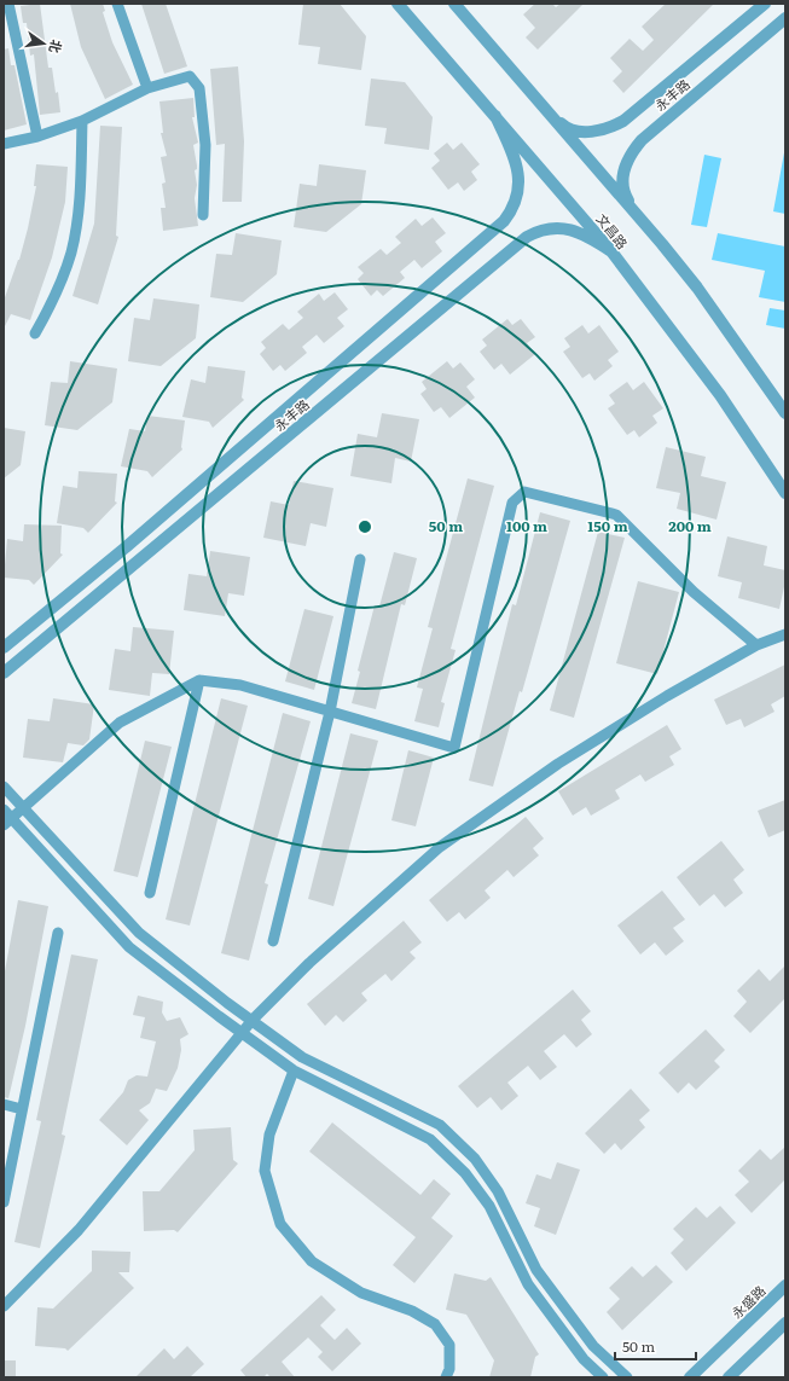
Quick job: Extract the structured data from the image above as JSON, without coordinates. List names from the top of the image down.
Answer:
{
  "streets": {
    "street": ["永丰路", "文昌路", "永盛路"]
  },
  "crossings": [
    ["永丰路", "文昌路"]
  ],
  "scale_bar": "50 m",
  "north": "right",
  "rings": [
    "50 m",
    "100 m",
    "150 m",
    "200 m"
  ]
}
